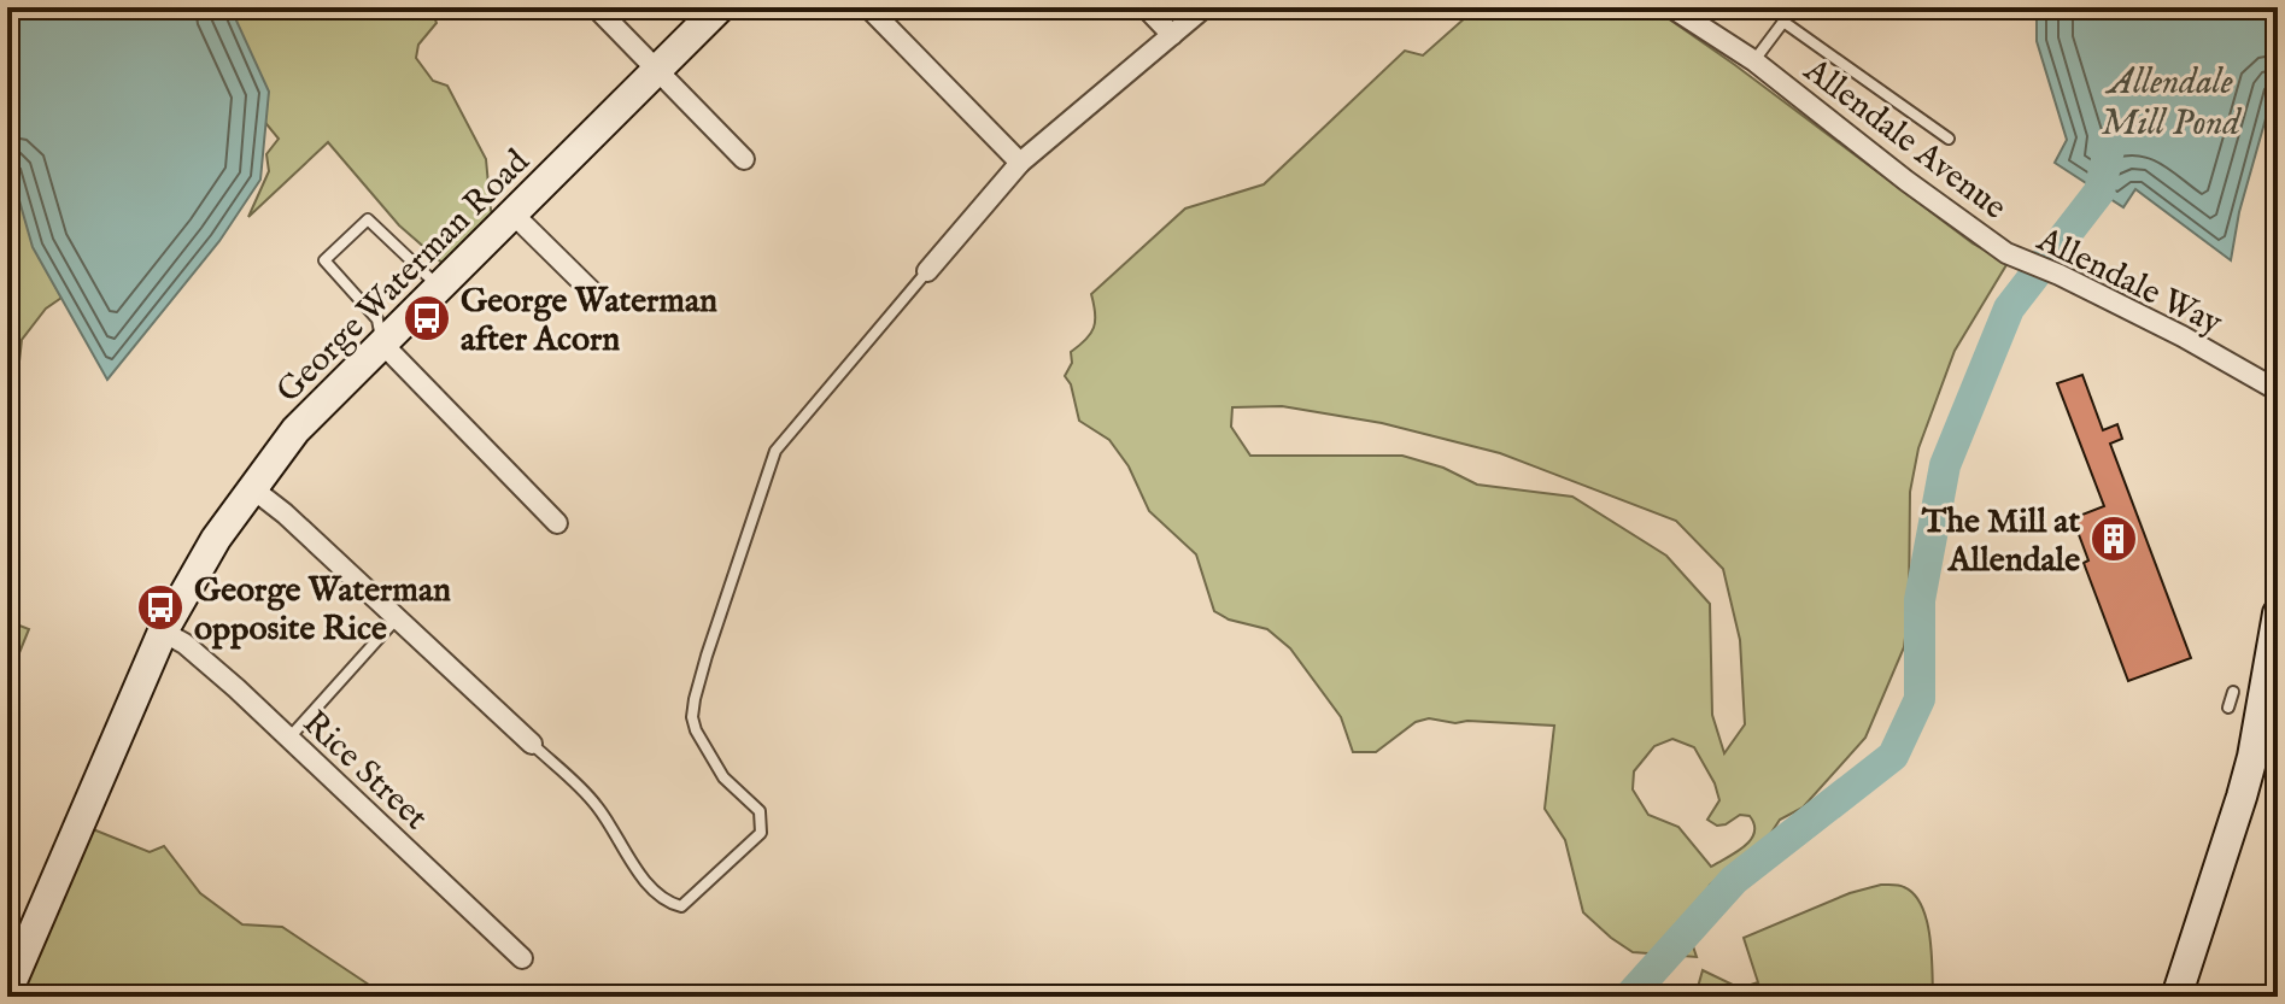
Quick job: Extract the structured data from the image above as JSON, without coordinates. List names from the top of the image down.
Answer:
{
  "streets": {
    "main road": ["George Waterman Road"],
    "street": ["Allendale Avenue", "Allendale Way", "Rice Street"]
  },
  "crossings": [
    ["Allendale Avenue", "Allendale Way"],
    ["George Waterman Road", "Rice Street"]
  ],
  "water": ["Allendale Mill Pond"],
  "places": {
    "bus stop": ["George Waterman after Acorn", "George Waterman opposite Rice"],
    "building": ["The Mill at Allendale"]
  }
}
